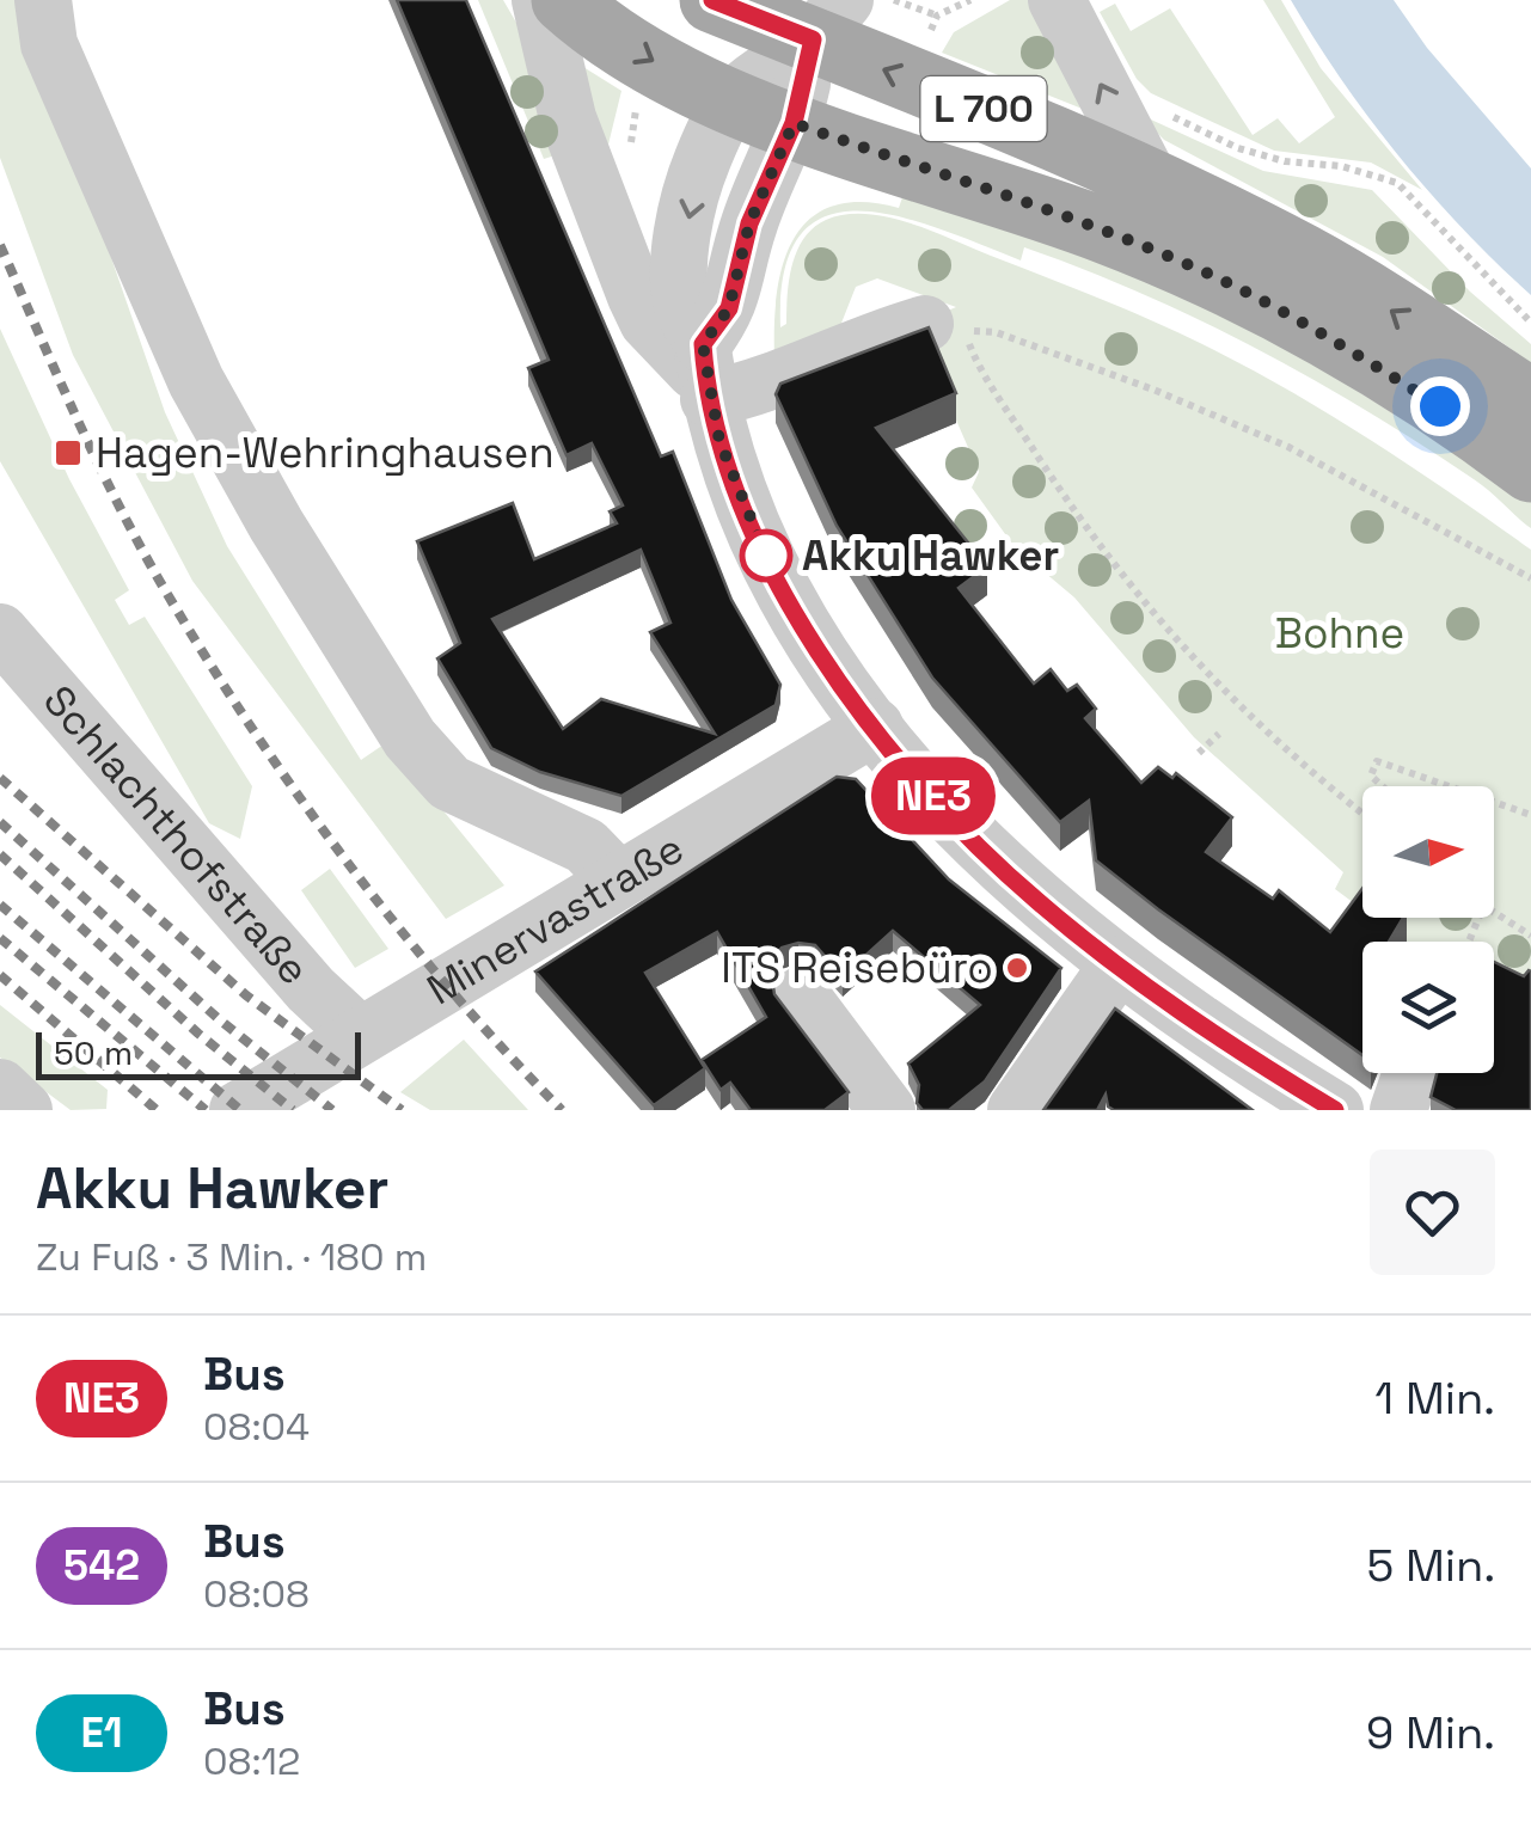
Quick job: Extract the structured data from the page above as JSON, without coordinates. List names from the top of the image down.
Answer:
{
  "streets": {
    "main road": ["L 700"],
    "street": ["Schlachthofstraße", "Minervastraße"]
  },
  "crossings": [
    ["Schlachthofstraße", "Minervastraße"]
  ],
  "parks": ["Bohne"],
  "places": {
    "transit": ["Hagen-Wehringhausen"],
    "other": ["Akku Hawker", "ITS Reisebüro"]
  },
  "lines": ["bus line NE3"],
  "scale_bar": "50 m",
  "north": "right",
  "page": {
    "on_map": "NE3",
    "scale": "50 m",
    "heading": ["Akku Hawker", "Zu Fuß · 3 Min. · 180 m"],
    "list": [
      {
        "mark": "NE3",
        "name": "Bus",
        "note": "08:04",
        "value": "1 Min."
      },
      {
        "mark": "542",
        "name": "Bus",
        "note": "08:08",
        "value": "5 Min."
      },
      {
        "mark": "E1",
        "name": "Bus",
        "note": "08:12",
        "value": "9 Min."
      }
    ]
  }
}
